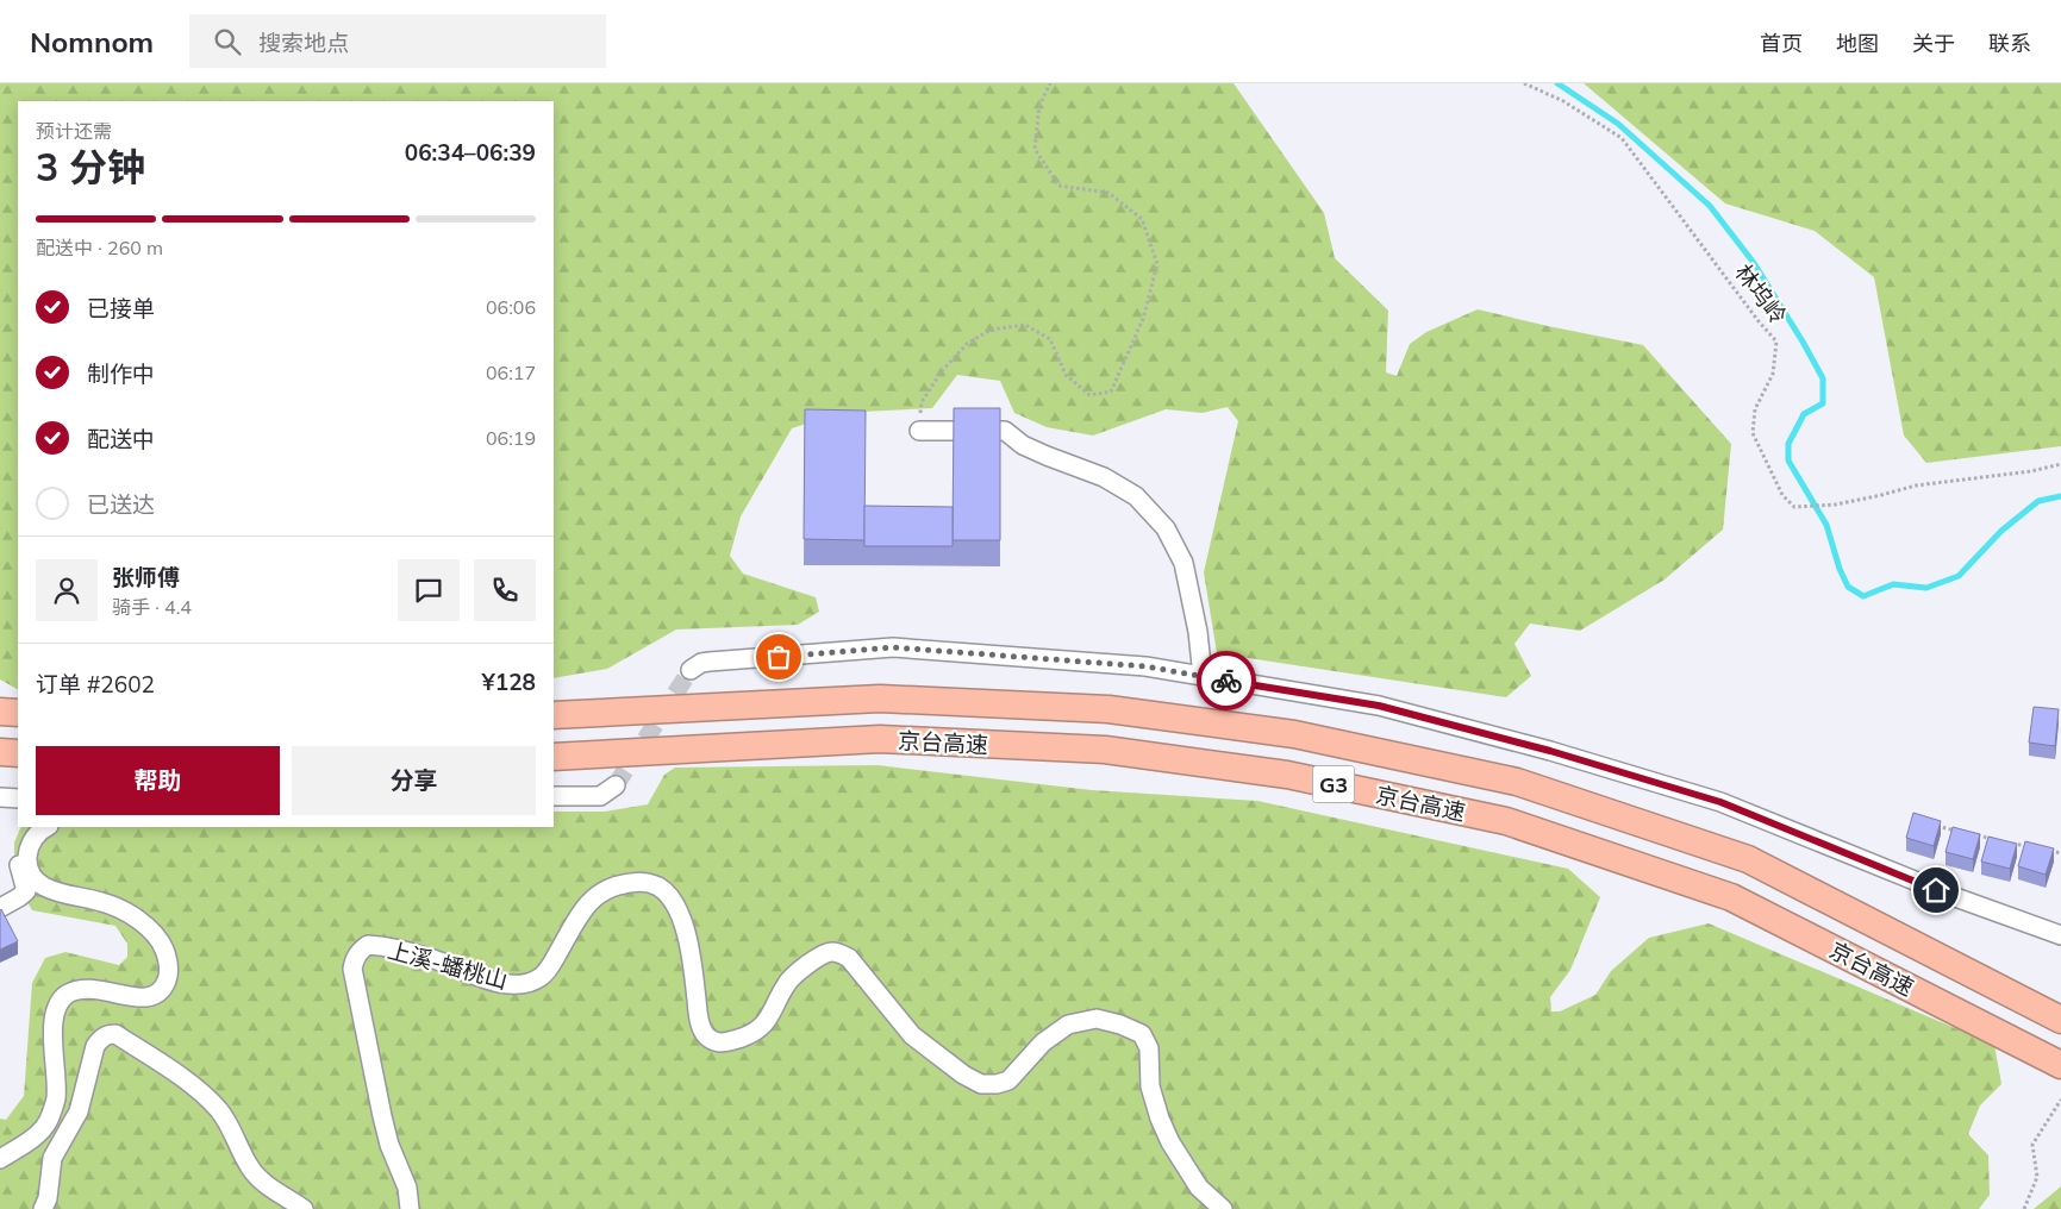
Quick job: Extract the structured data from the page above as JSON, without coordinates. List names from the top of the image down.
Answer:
{
  "streets": {
    "highway": ["京台高速", "G3"],
    "street": ["上溪-蟠桃山"],
    "path": ["林坞岭"]
  },
  "page": {
    "header": "Nomnom",
    "search": "搜索地点",
    "nav": [
      "首页",
      "地图",
      "关于",
      "联系"
    ],
    "heading": ["3 分钟", "预计还需", "06:34–06:39"],
    "panel": [
      "张师傅",
      "骑手 · 4.4",
      "订单 #2602",
      "¥128"
    ],
    "bar": "配送中 · 260 m",
    "list": [
      ["已接单", "06:06"],
      ["制作中", "06:17"],
      ["配送中", "06:19"],
      "已送达"
    ],
    "buttons": ["帮助", "分享"]
  }
}
